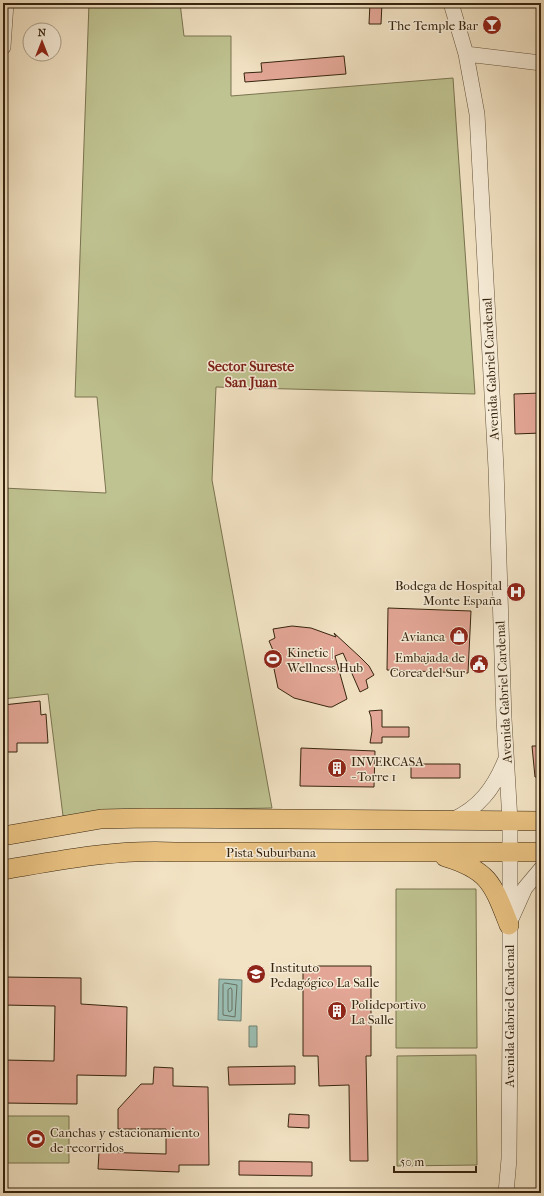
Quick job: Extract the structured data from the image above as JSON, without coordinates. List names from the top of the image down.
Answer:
{
  "streets": {
    "main road": ["Pista Suburbana"],
    "street": ["Avenida Gabriel Cardenal"]
  },
  "crossings": [
    ["Avenida Gabriel Cardenal", "Pista Suburbana"]
  ],
  "districts": ["Sector Sureste San Juan"],
  "places": {
    "bar": ["The Temple Bar"],
    "hospital": ["Bodega de Hospital Monte España"],
    "shop": ["Avianca"],
    "sports": ["Kinetic | Wellness Hub", "Canchas y estacionamiento de recorridos"],
    "public building": ["Embajada de Corea del Sur"],
    "building": ["INVERCASA - Torre 1", "Polideportivo La Salle"],
    "school or university": ["Instituto Pedagógico La Salle"]
  },
  "scale_bar": "50 m",
  "north": "top"
}
